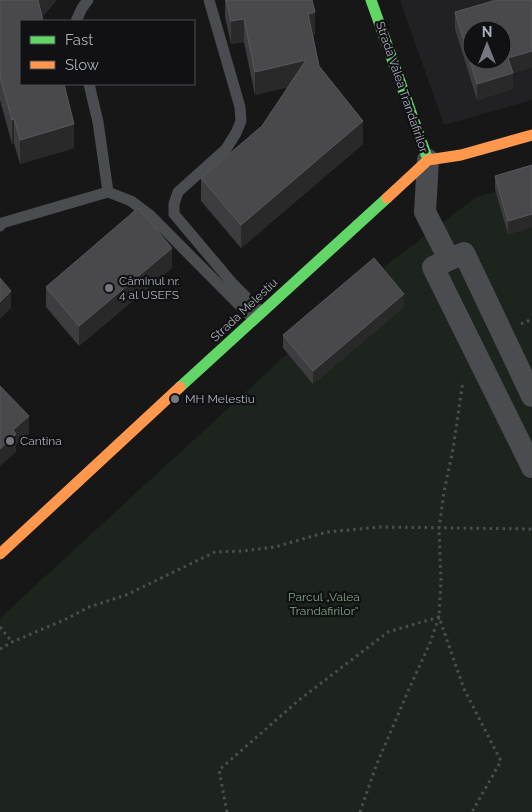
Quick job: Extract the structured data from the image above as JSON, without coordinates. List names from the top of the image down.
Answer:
{
  "streets": {
    "street": ["Strada Valea Trandafirilor", "Strada Melestiu"]
  },
  "crossings": [
    ["Strada Valea Trandafirilor", "Strada Melestiu"]
  ],
  "parks": ["Parcul „Valea Trandafirilor”"],
  "places": ["Căminul nr. 4 al USEFS", "MH Melestiu", "Cantina"],
  "legend": ["Fast", "Slow"],
  "north": "top"
}
